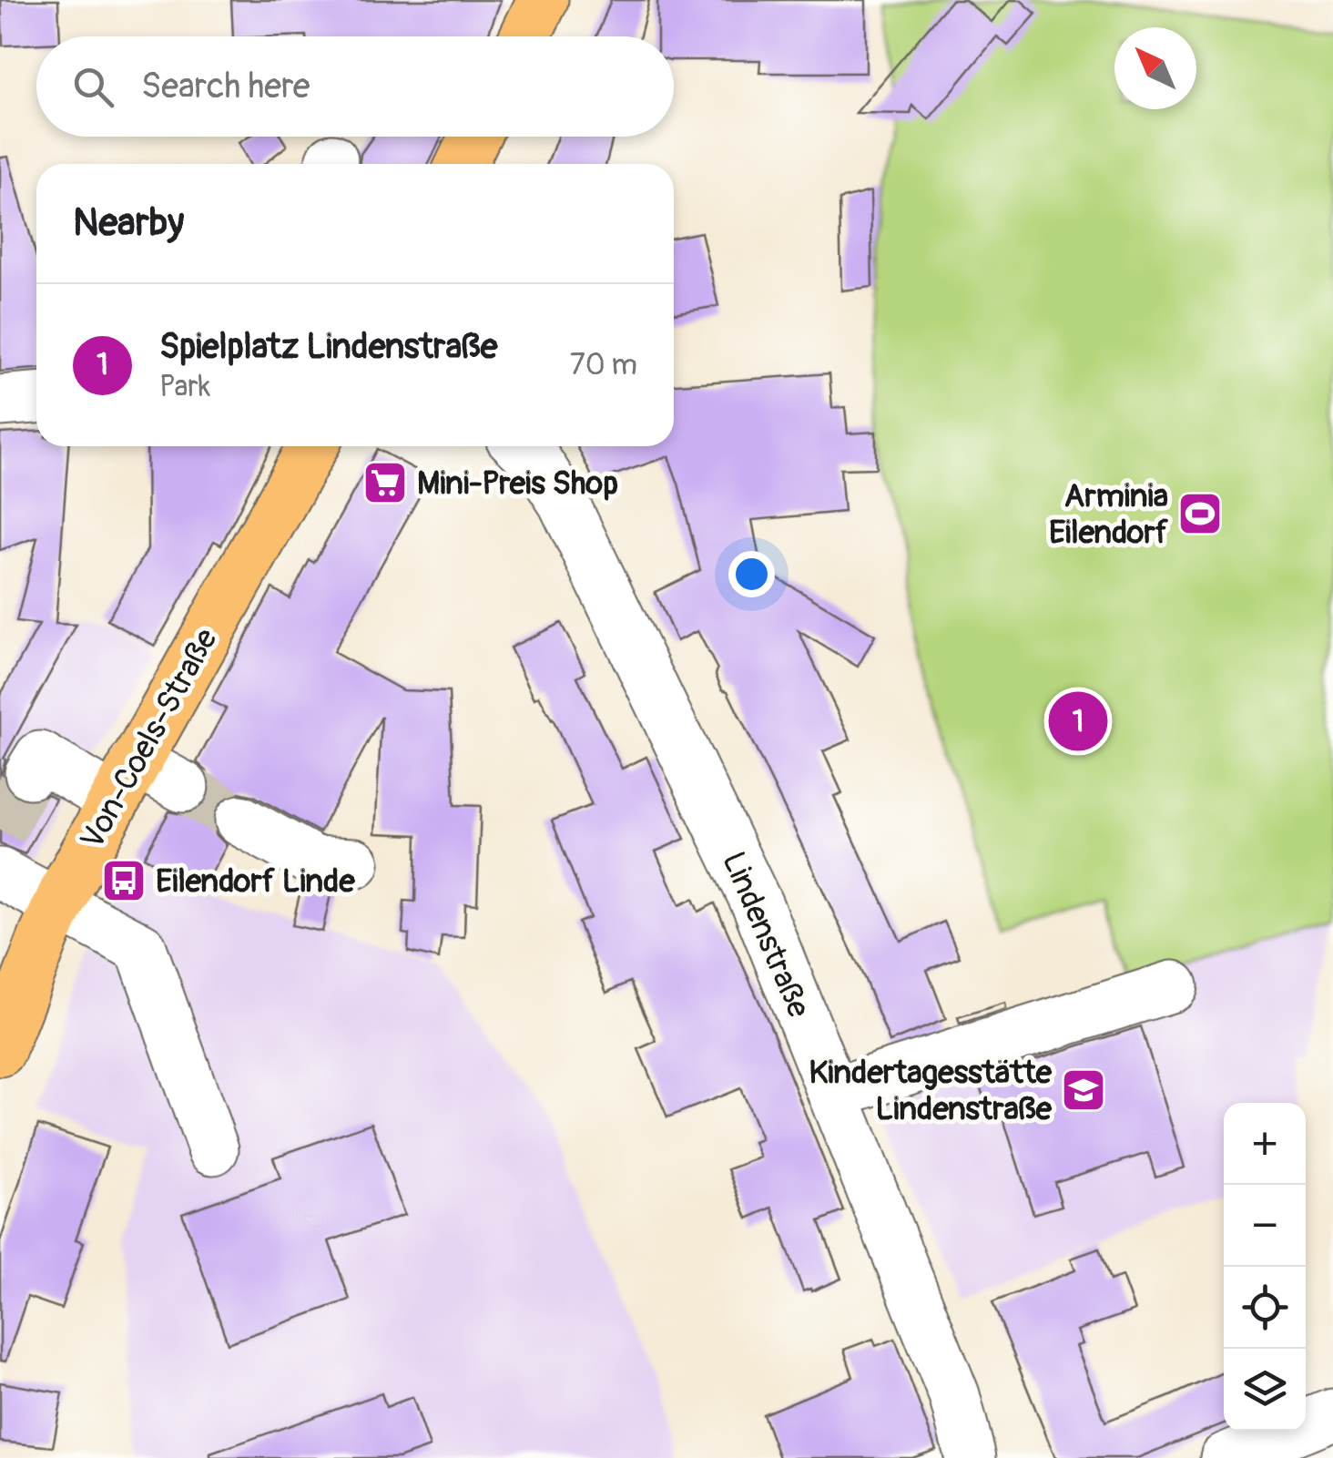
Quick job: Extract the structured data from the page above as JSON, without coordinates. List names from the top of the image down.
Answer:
{
  "streets": {
    "main road": ["Von-Coels-Straße"],
    "street": ["Lindenstraße"]
  },
  "places": {
    "supermarket": ["Mini-Preis Shop"],
    "sports": ["Arminia Eilendorf"],
    "bus stop": ["Eilendorf Linde"],
    "school or university": ["Kindertagesstätte Lindenstraße"]
  },
  "north": "top left",
  "page": {
    "search": "Search here",
    "heading": "Nearby",
    "list": [
      {
        "mark": "1",
        "name": "Spielplatz Lindenstraße",
        "note": "Park",
        "value": "70 m"
      }
    ],
    "pins": "1",
    "map_buttons": ["+", "−"]
  }
}
